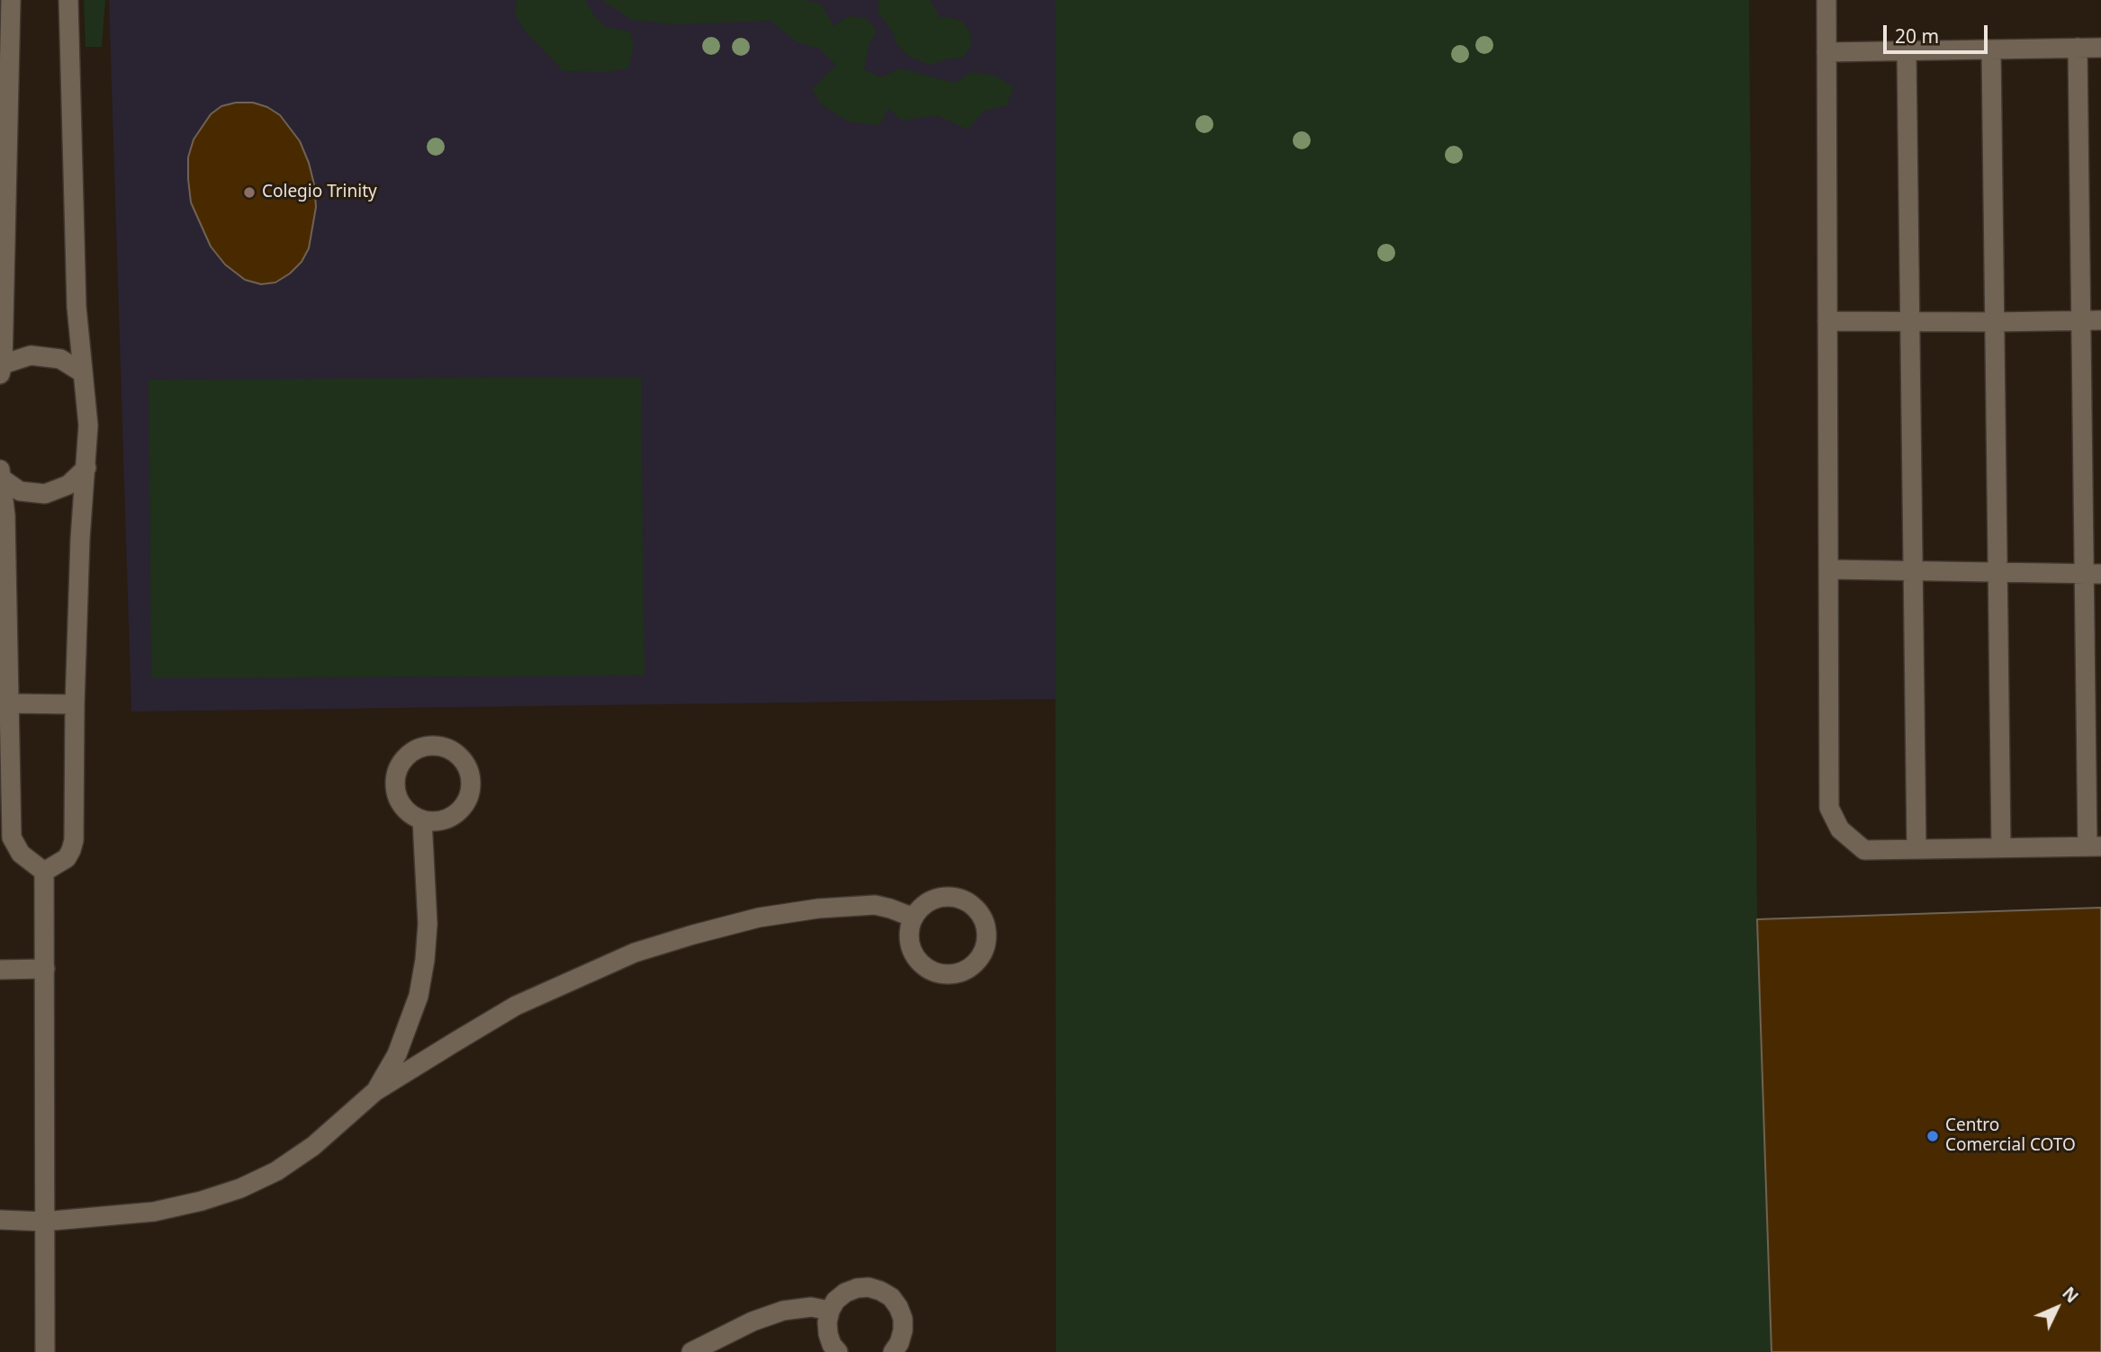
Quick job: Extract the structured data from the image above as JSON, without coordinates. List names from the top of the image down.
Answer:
{
  "places": ["Colegio Trinity", "Centro Comercial COTO"],
  "scale_bar": "20 m",
  "north": "top right"
}
